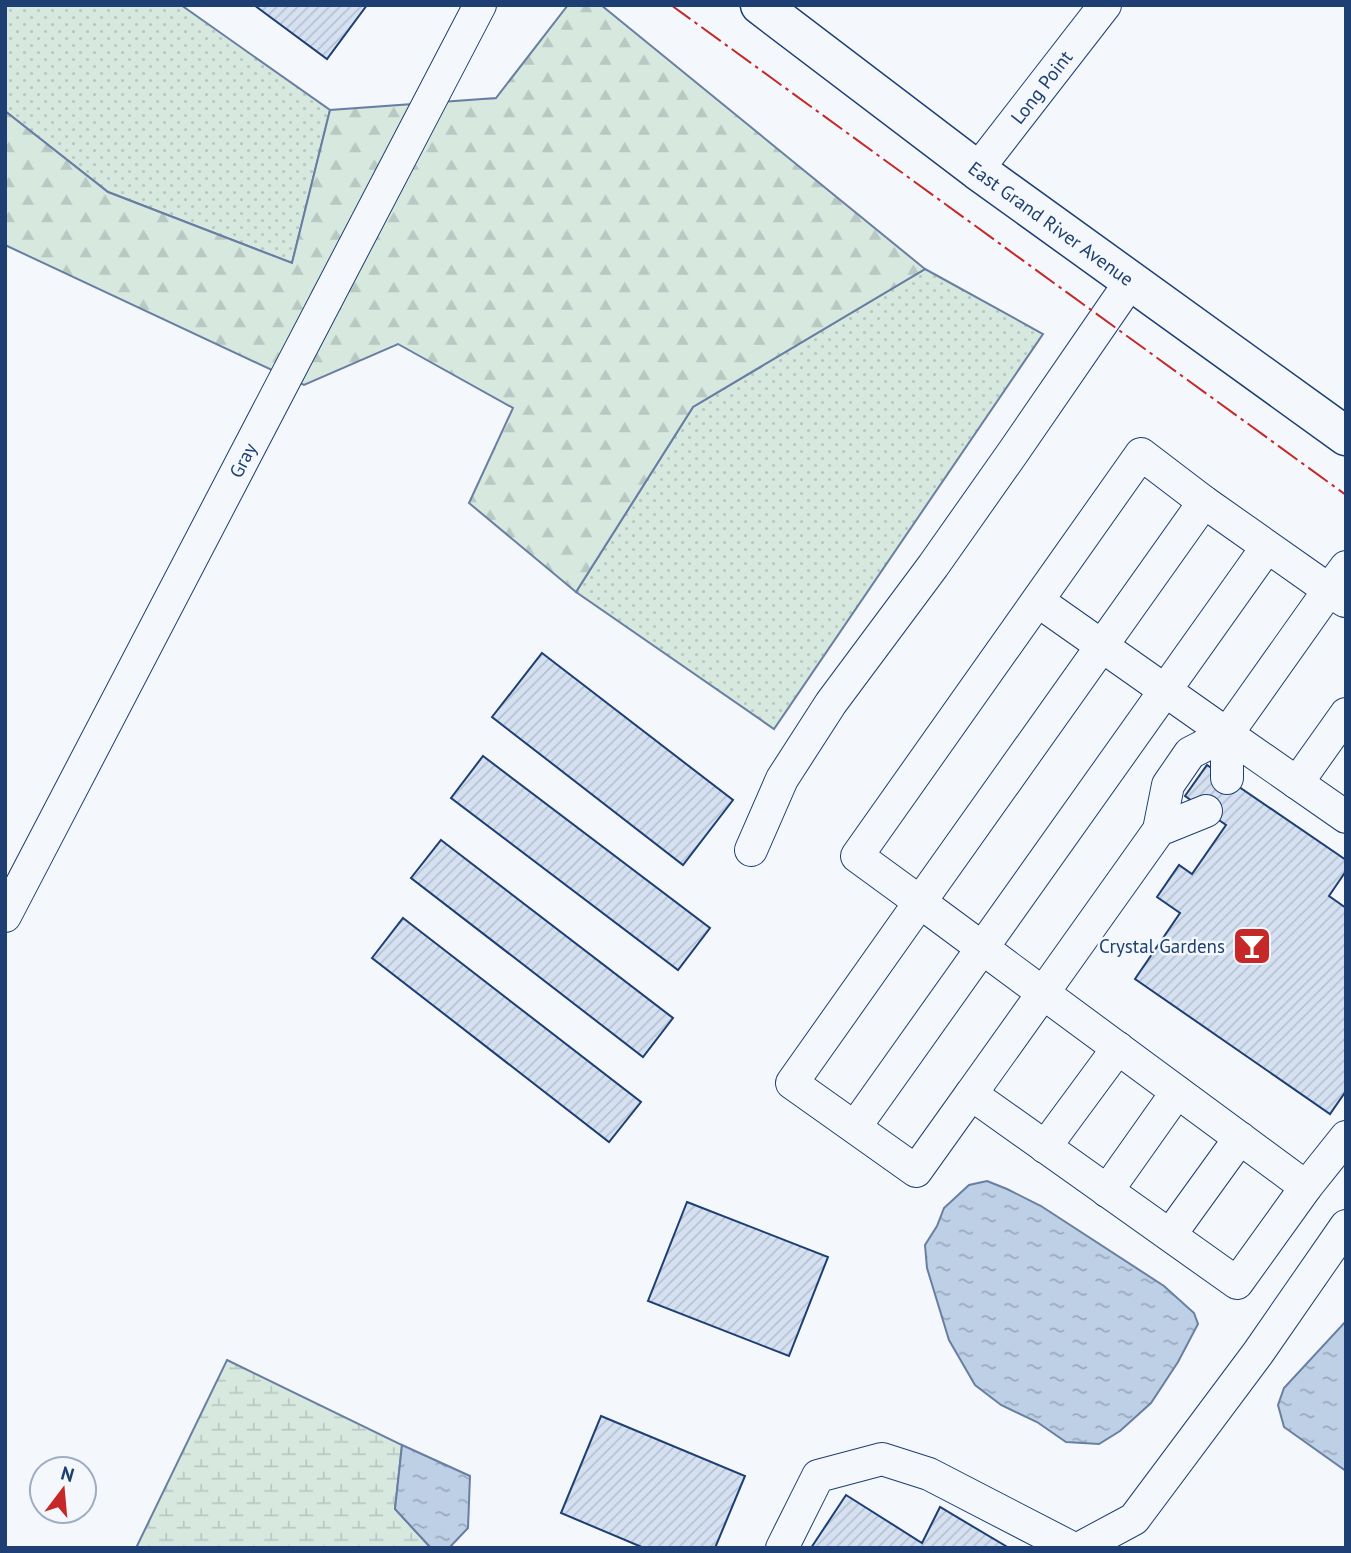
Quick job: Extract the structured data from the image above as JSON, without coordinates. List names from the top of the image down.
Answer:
{
  "streets": {
    "main road": ["East Grand River Avenue"],
    "street": ["Long Point", "Gray"]
  },
  "crossings": [
    ["Long Point", "East Grand River Avenue"]
  ],
  "places": {
    "bar": ["Crystal Gardens"]
  },
  "north": "top"
}
